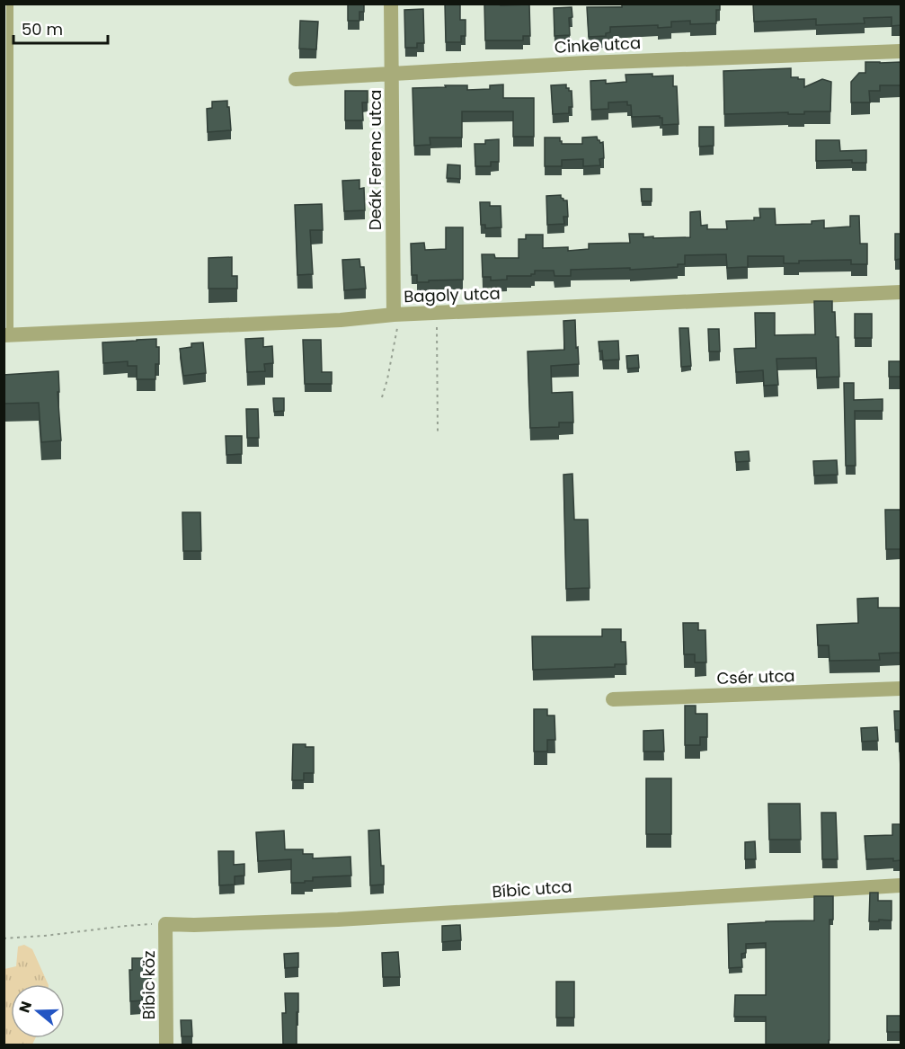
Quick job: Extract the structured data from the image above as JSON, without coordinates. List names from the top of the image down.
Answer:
{
  "streets": {
    "street": [
      "Cinke utca",
      "Deák Ferenc utca",
      "Bagoly utca",
      "Csér utca",
      "Bíbic utca",
      "Bíbic köz"
    ]
  },
  "crossings": [
    ["Cinke utca", "Deák Ferenc utca"],
    ["Deák Ferenc utca", "Bagoly utca"],
    ["Bíbic utca", "Bíbic köz"]
  ],
  "scale_bar": "50 m",
  "north": "left"
}
